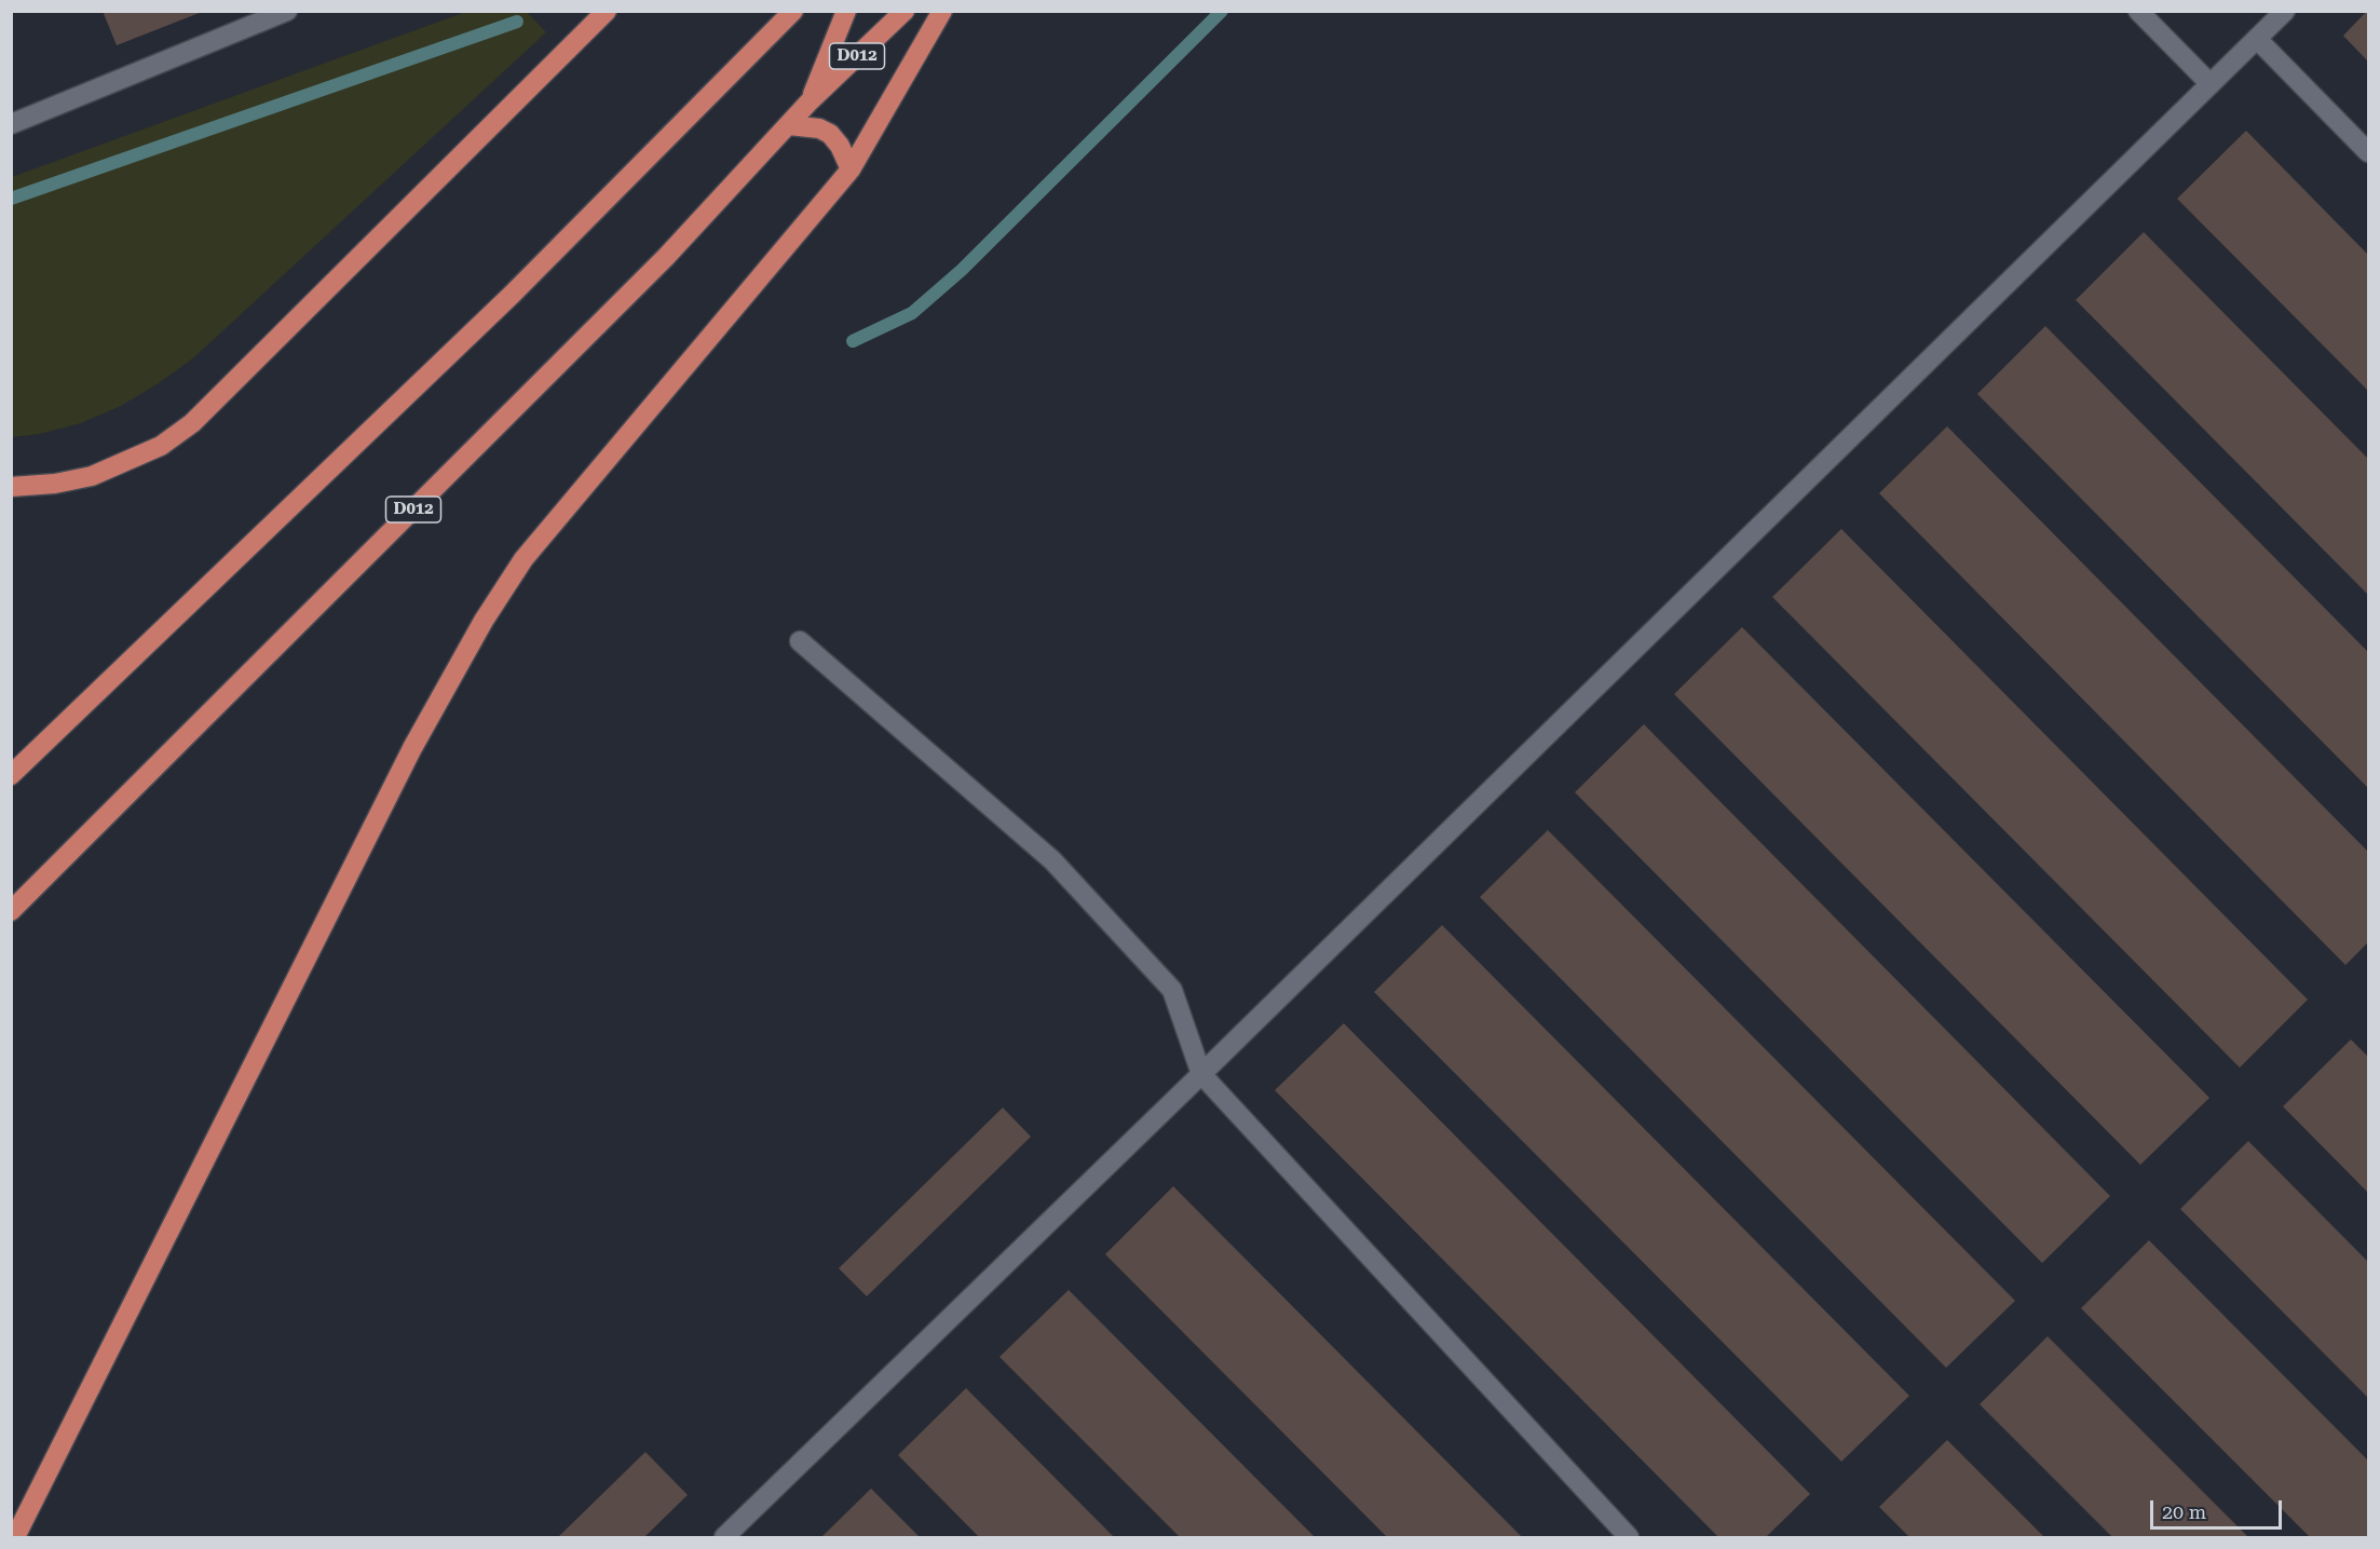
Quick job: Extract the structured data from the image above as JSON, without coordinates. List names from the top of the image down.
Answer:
{
  "streets": {
    "highway": ["D012"]
  },
  "scale_bar": "20 m"
}
